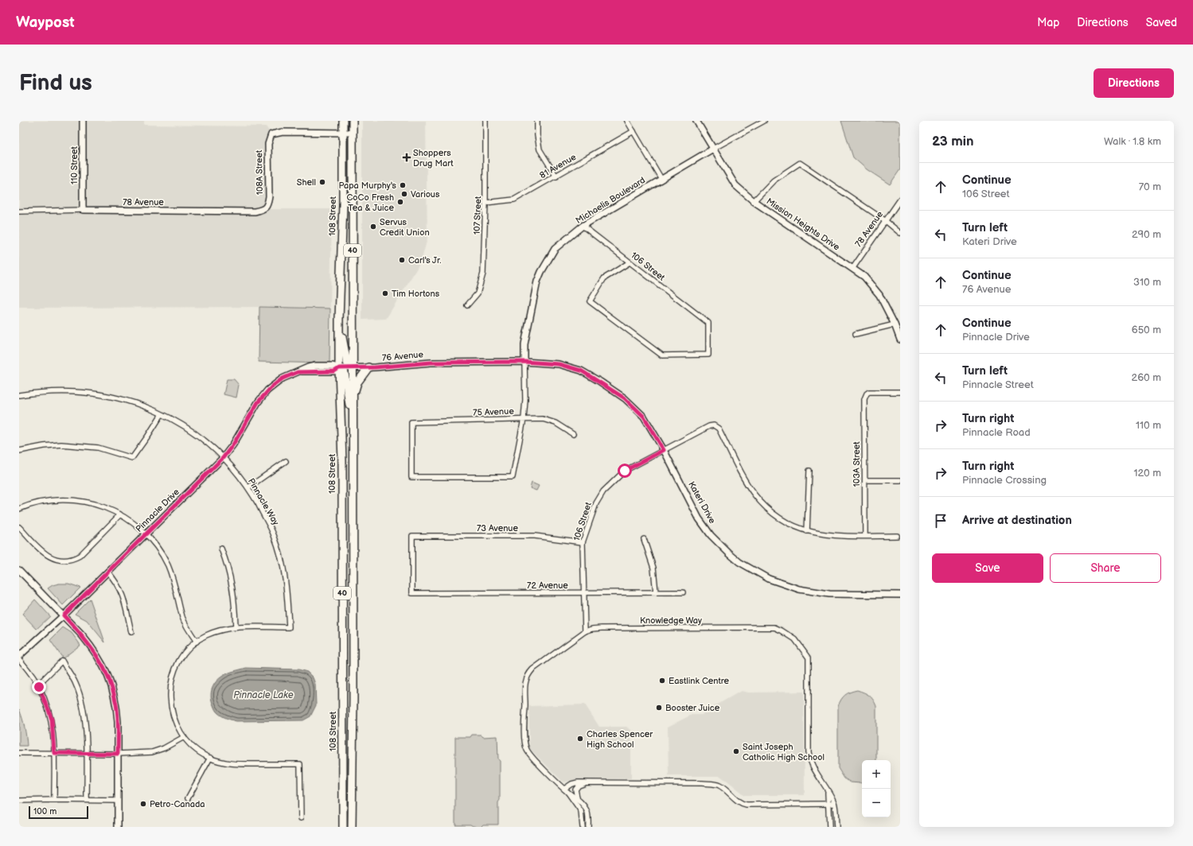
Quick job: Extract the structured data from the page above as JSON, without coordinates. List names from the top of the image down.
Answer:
{
  "streets": {
    "main road": ["108 Street", "40"],
    "street": [
      "110 Street",
      "81 Avenue",
      "108A Street",
      "Michaelis Boulevard",
      "78 Avenue",
      "107 Street",
      "Mission Heights Drive",
      "106 Street",
      "76 Avenue",
      "75 Avenue",
      "103A Street",
      "Pinnacle Way",
      "Kateri Drive",
      "Pinnacle Drive",
      "73 Avenue",
      "72 Avenue",
      "Knowledge Way"
    ]
  },
  "crossings": [
    ["110 Street", "78 Avenue"],
    ["81 Avenue", "107 Street"],
    ["108A Street", "78 Avenue"],
    ["108A Street", "108 Street"],
    ["Michaelis Boulevard", "Mission Heights Drive"],
    ["Michaelis Boulevard", "106 Street"],
    ["Michaelis Boulevard", "76 Avenue"],
    ["Michaelis Boulevard", "Kateri Drive"],
    ["78 Avenue", "Mission Heights Drive"],
    ["108 Street", "76 Avenue"],
    ["108 Street", "Pinnacle Drive"],
    ["40", "76 Avenue"],
    ["106 Street", "Kateri Drive"],
    ["106 Street", "73 Avenue"],
    ["106 Street", "72 Avenue"],
    ["106 Street", "Knowledge Way"],
    ["76 Avenue", "Kateri Drive"],
    ["76 Avenue", "Pinnacle Drive"],
    ["Pinnacle Way", "Pinnacle Drive"],
    ["73 Avenue", "72 Avenue"]
  ],
  "water": ["Pinnacle Lake"],
  "places": {
    "health": ["Shoppers Drug Mart"],
    "other": [
      "Shell",
      "Papa Murphy's",
      "Various",
      "CoCo Fresh Tea & Juice",
      "Servus Credit Union",
      "Carl's Jr.",
      "Tim Hortons",
      "Eastlink Centre",
      "Booster Juice",
      "Charles Spencer High School",
      "Saint Joseph Catholic High School",
      "Petro-Canada"
    ]
  },
  "scale_bar": "100 m",
  "page": {
    "header": "Waypost",
    "nav": ["Map", "Directions", "Saved"],
    "buttons": [
      "Directions",
      ["Save", "Share"]
    ],
    "title": "Find us",
    "heading": ["23 min", "Walk · 1.8 km"],
    "list": [
      ["Continue", "106 Street", "70 m"],
      ["Turn left", "Kateri Drive", "290 m"],
      ["Continue", "76 Avenue", "310 m"],
      ["Continue", "Pinnacle Drive", "650 m"],
      ["Turn left", "Pinnacle Street", "260 m"],
      ["Turn right", "Pinnacle Road", "110 m"],
      ["Turn right", "Pinnacle Crossing", "120 m"],
      "Arrive at destination"
    ],
    "map_buttons": ["+", "−"],
    "scale": "100 m"
  }
}
